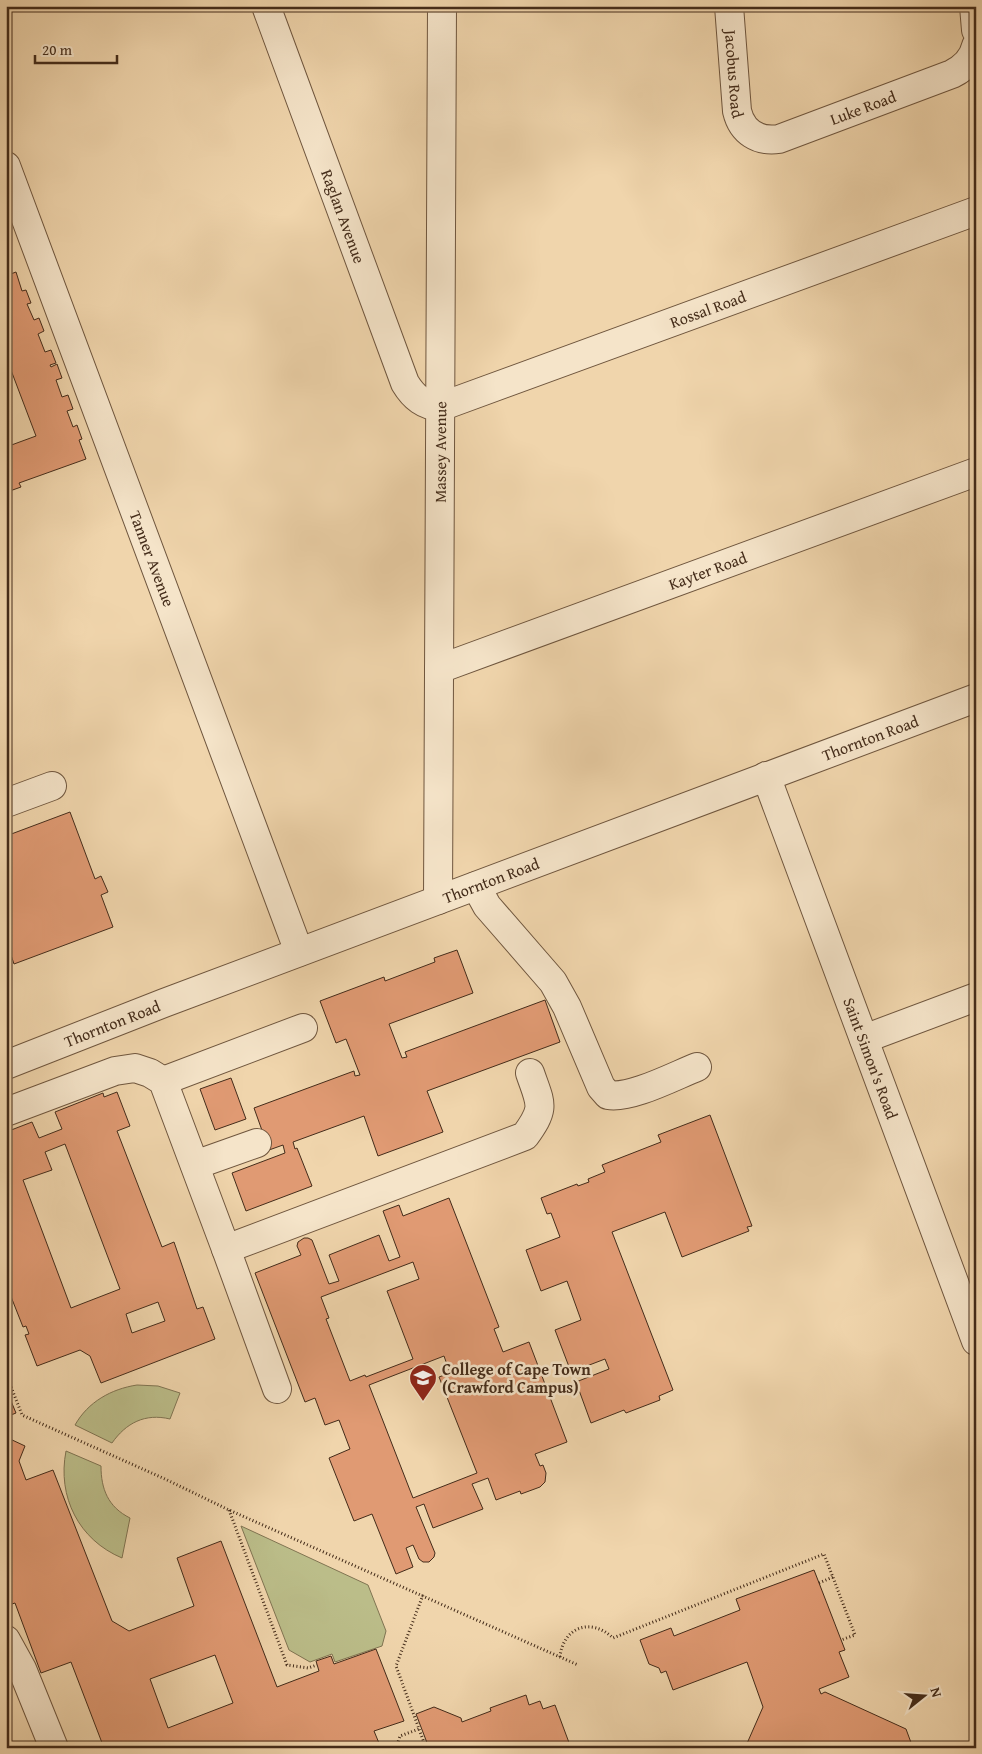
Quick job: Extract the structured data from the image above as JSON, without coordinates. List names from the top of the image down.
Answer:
{
  "streets": {
    "street": [
      "Jacobus Road",
      "Luke Road",
      "Raglan Avenue",
      "Rossal Road",
      "Massey Avenue",
      "Tanner Avenue",
      "Kayter Road",
      "Thornton Road",
      "Saint Simon's Road"
    ]
  },
  "crossings": [
    ["Jacobus Road", "Luke Road"],
    ["Raglan Avenue", "Rossal Road"],
    ["Raglan Avenue", "Massey Avenue"],
    ["Rossal Road", "Massey Avenue"],
    ["Massey Avenue", "Kayter Road"],
    ["Massey Avenue", "Thornton Road"],
    ["Tanner Avenue", "Thornton Road"],
    ["Thornton Road", "Saint Simon's Road"]
  ],
  "places": {
    "school or university": ["College of Cape Town (Crawford Campus)"]
  },
  "scale_bar": "20 m",
  "north": "right"
}
